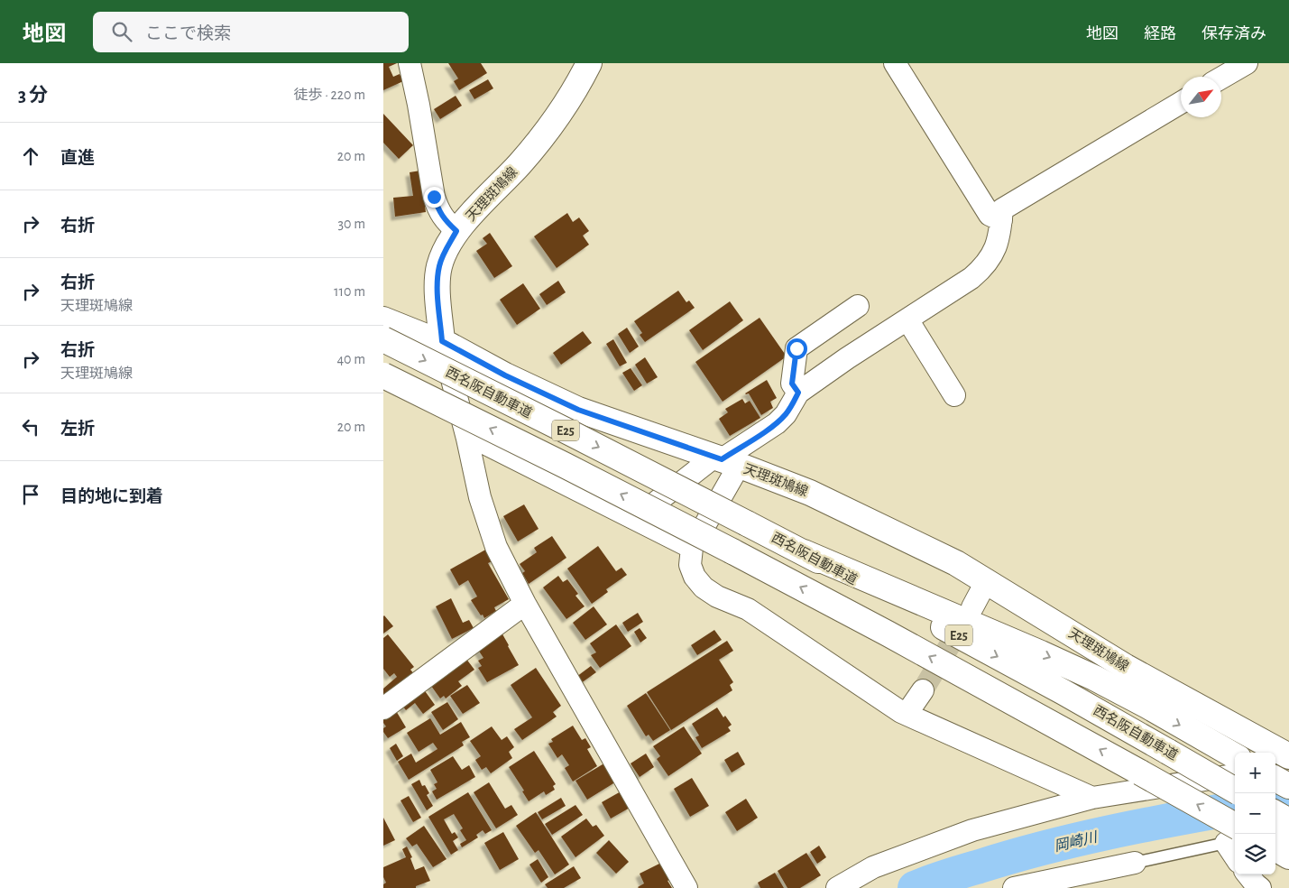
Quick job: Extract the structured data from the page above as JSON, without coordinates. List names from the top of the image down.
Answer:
{
  "streets": {
    "main road": ["天理斑鳩線", "西名阪自動車道", "E25"]
  },
  "water": ["岡崎川"],
  "north": "top right",
  "page": {
    "header": "地図",
    "search": "ここで検索",
    "nav": ["地図", "経路", "保存済み"],
    "heading": ["3 分", "徒歩 · 220 m"],
    "list": [
      ["直進", "20 m"],
      ["右折", "30 m"],
      ["右折", "天理斑鳩線", "110 m"],
      ["右折", "天理斑鳩線", "40 m"],
      ["左折", "20 m"],
      "目的地に到着"
    ],
    "map_buttons": ["+", "−"]
  }
}
